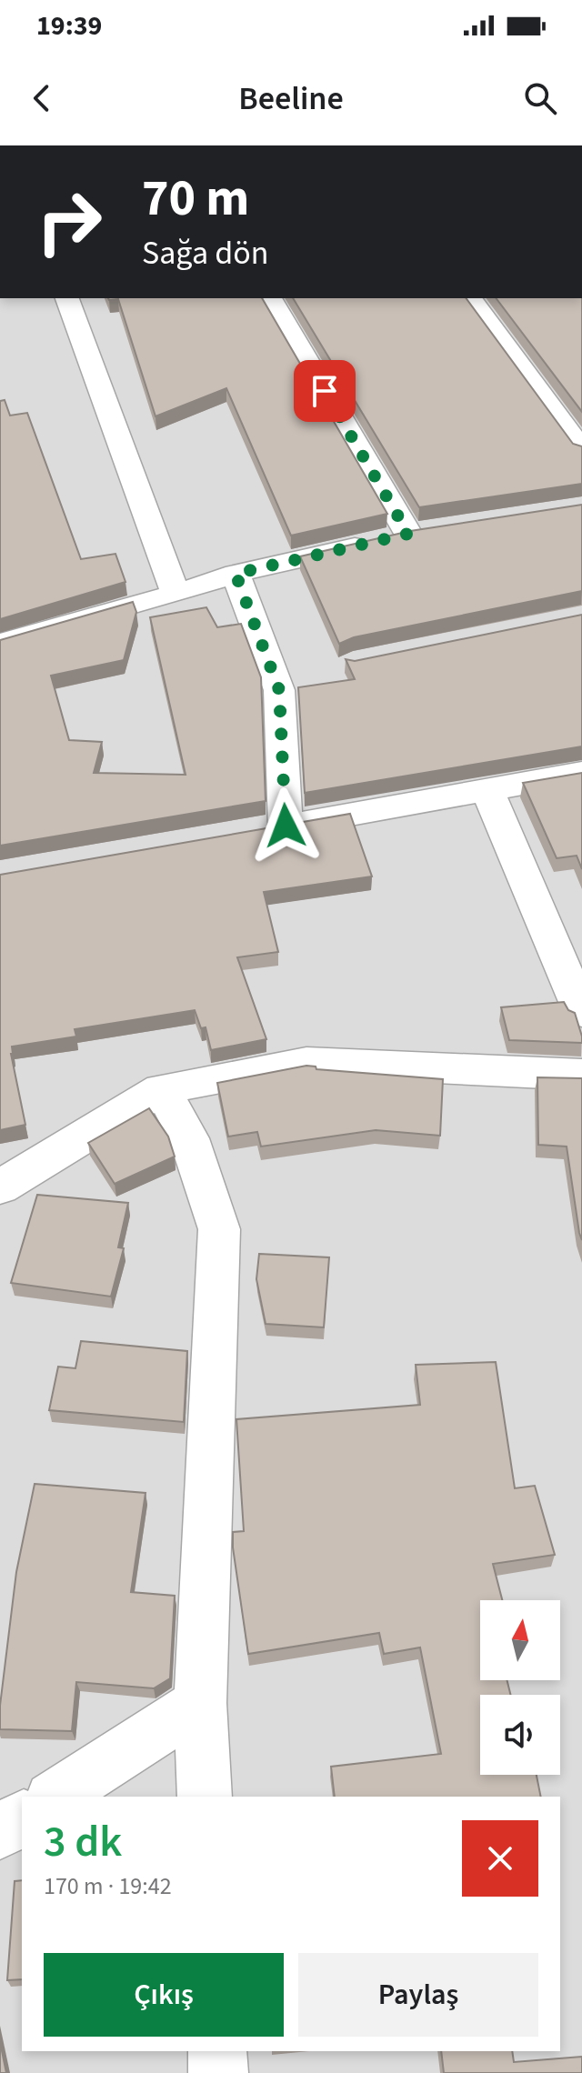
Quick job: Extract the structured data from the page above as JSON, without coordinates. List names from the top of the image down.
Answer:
{
  "north": "top",
  "page": {
    "status": "19:39",
    "header": "Beeline",
    "turn": ["70 m", "Sağa dön"],
    "heading": ["3 dk", "170 m · 19:42"],
    "buttons": ["Çıkış", "Paylaş"]
  }
}
